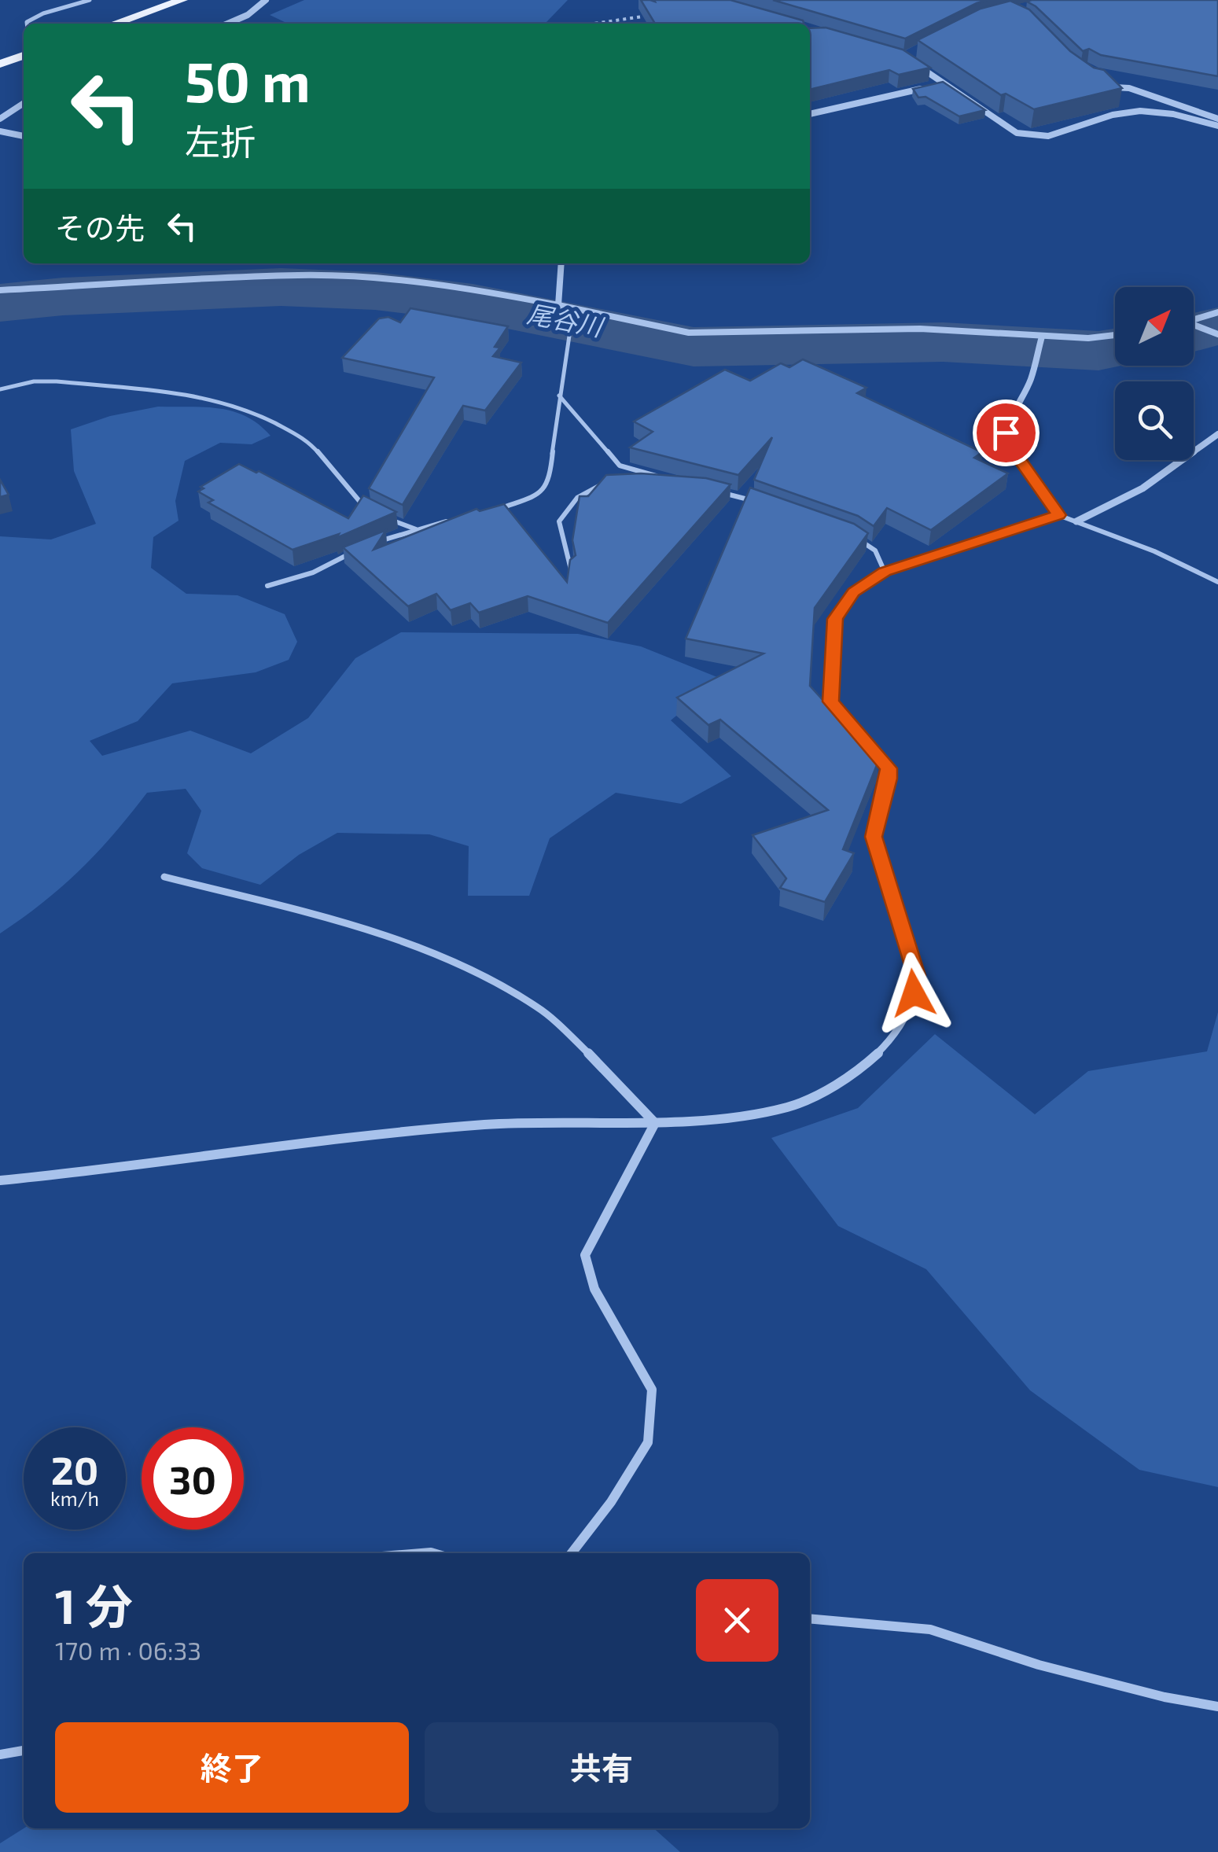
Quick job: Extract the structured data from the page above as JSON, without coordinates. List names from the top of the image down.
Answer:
{
  "water": ["尾谷川"],
  "north": "top right",
  "page": {
    "turn": ["50 m", "左折"],
    "then": "その先",
    "speed": "20 km/h",
    "limit": "30",
    "heading": ["1 分", "170 m · 06:33"],
    "buttons": ["終了", "共有"]
  }
}
